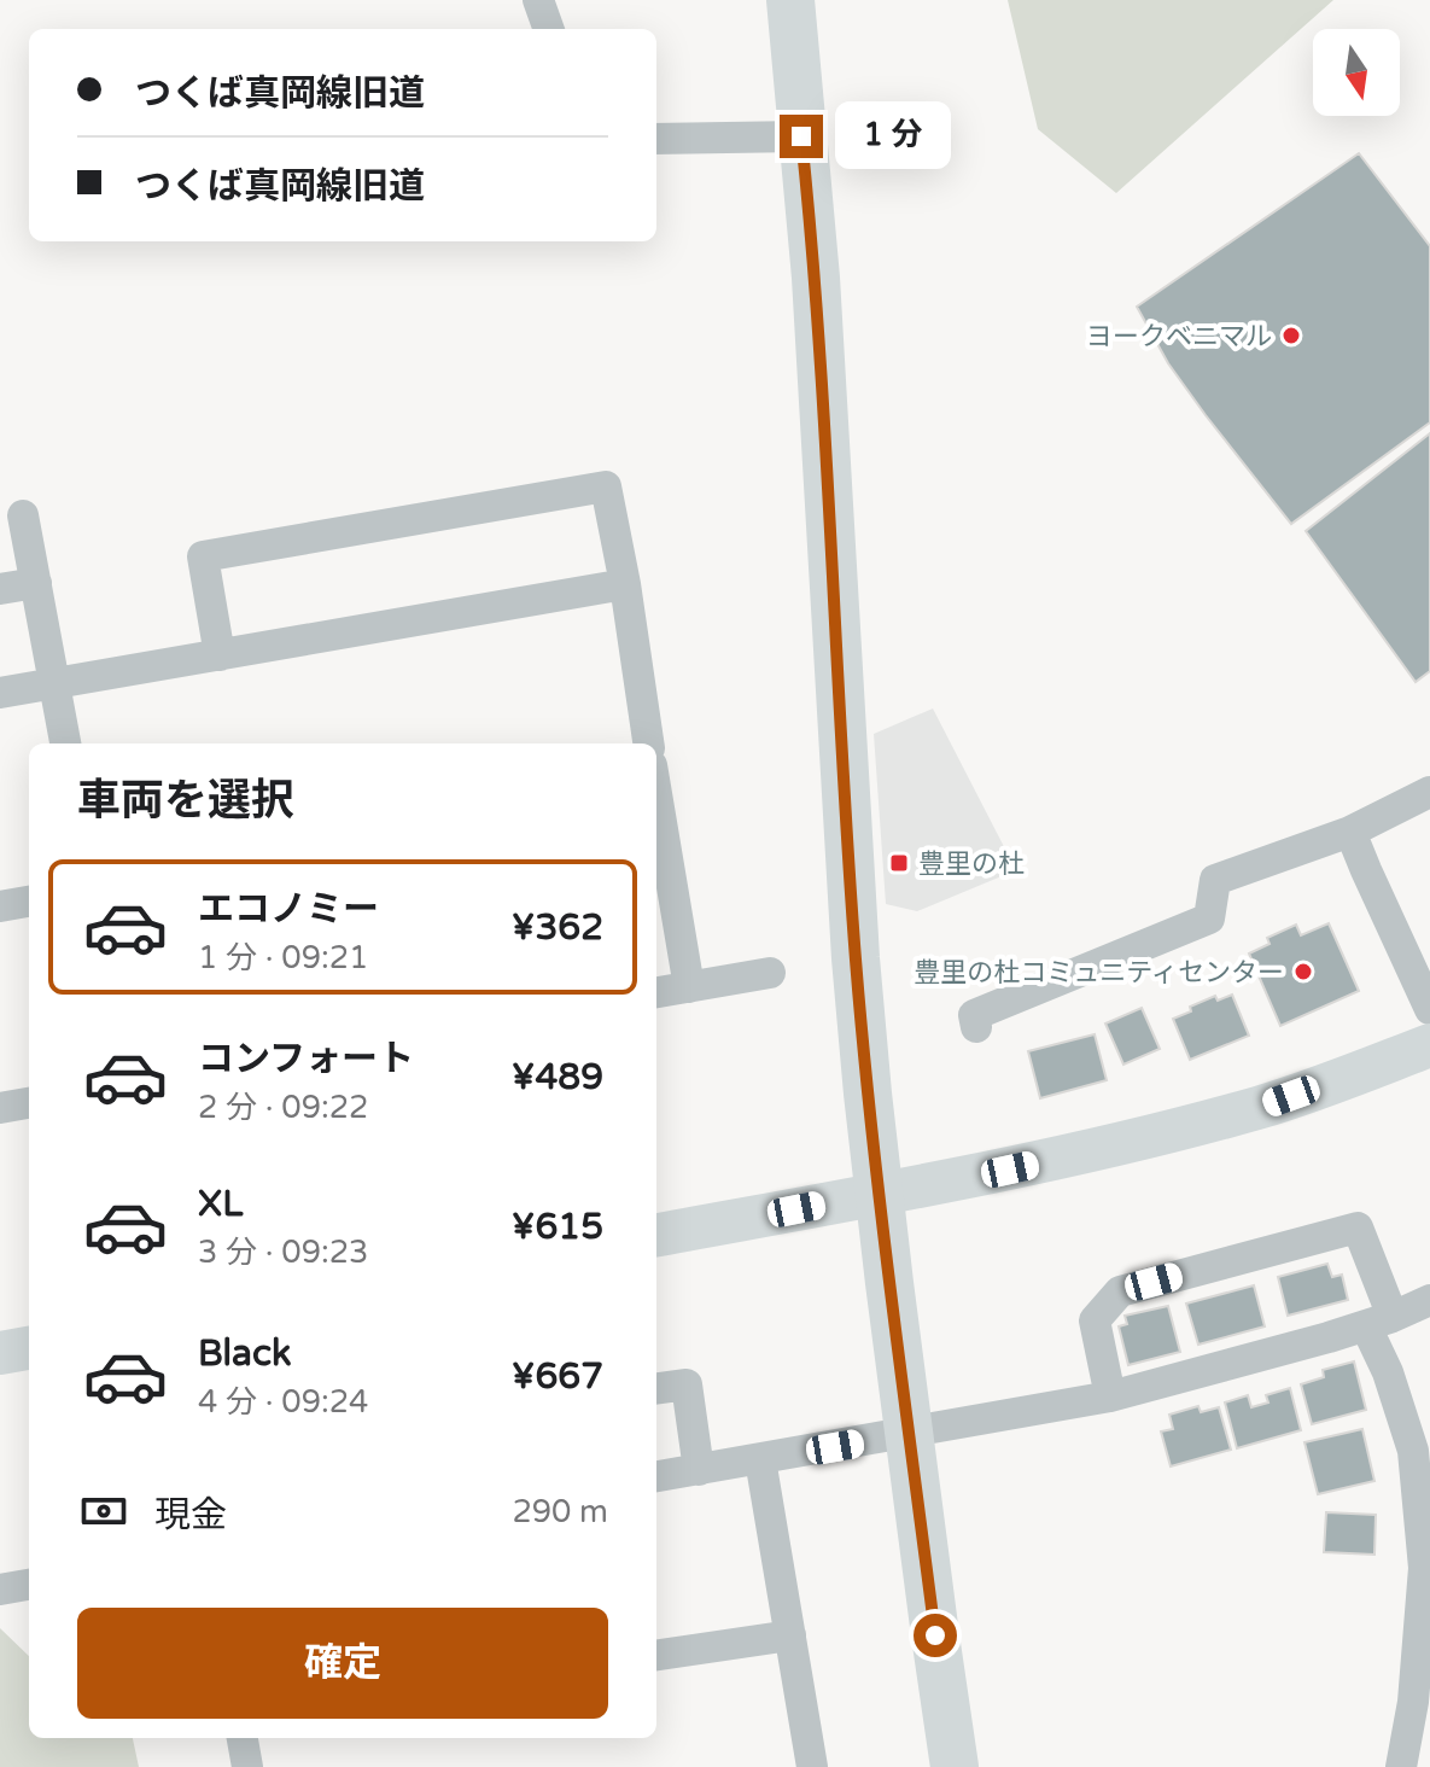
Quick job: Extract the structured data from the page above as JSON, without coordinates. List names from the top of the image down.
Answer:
{
  "places": {
    "other": ["ヨークベニマル", "豊里の杜コミュニティセンター"],
    "transit": ["豊里の杜"]
  },
  "north": "bottom",
  "page": {
    "banner": ["つくば真岡線旧道", "つくば真岡線旧道"],
    "bubble": "1 分",
    "heading": "車両を選択",
    "list": [
      {
        "name": "エコノミー",
        "note": "1 分 · 09:21",
        "value": "¥362"
      },
      {
        "name": "コンフォート",
        "note": "2 分 · 09:22",
        "value": "¥489"
      },
      {
        "name": "XL",
        "note": "3 分 · 09:23",
        "value": "¥615"
      },
      {
        "name": "Black",
        "note": "4 分 · 09:24",
        "value": "¥667"
      }
    ],
    "pay": ["現金", "290 m"],
    "buttons": "確定"
  }
}
